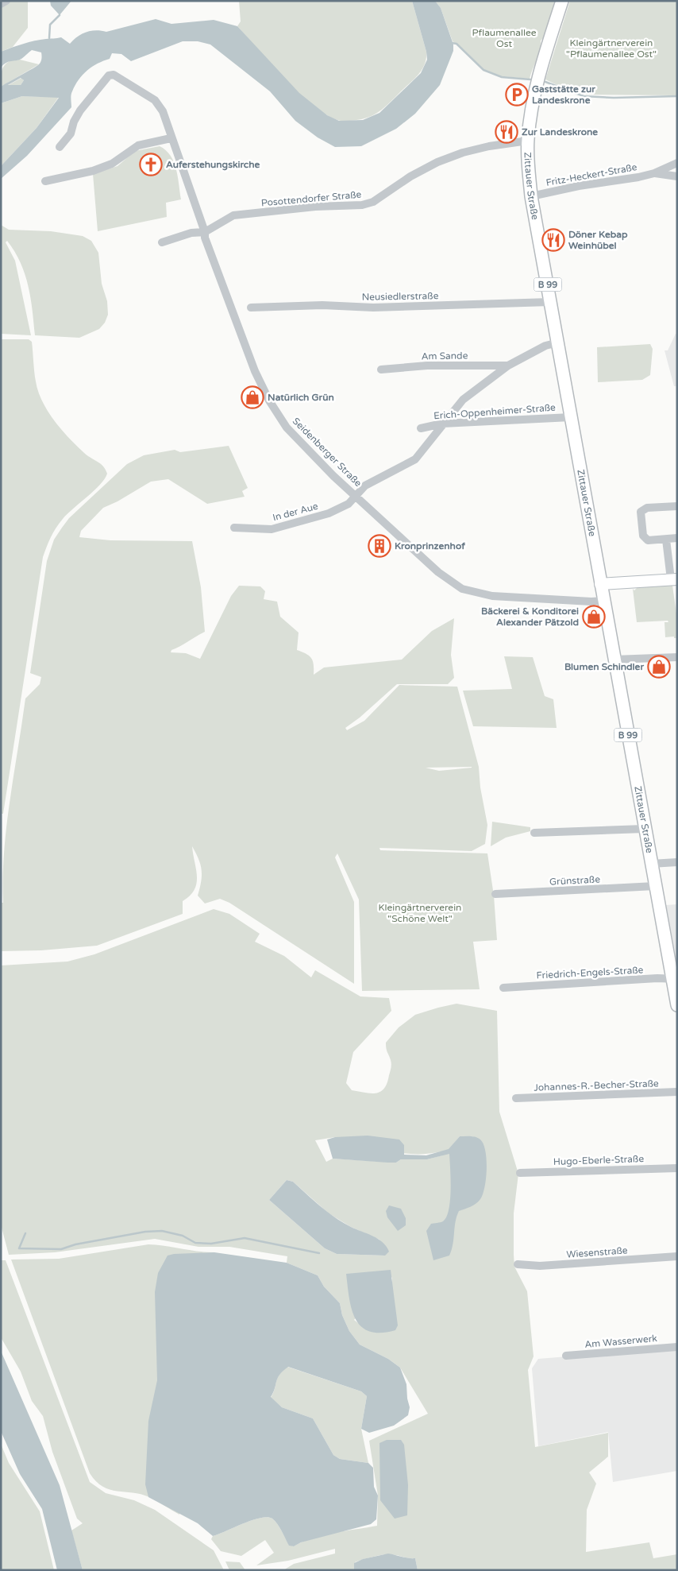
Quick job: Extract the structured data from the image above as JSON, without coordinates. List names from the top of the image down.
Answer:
{
  "streets": {
    "main road": ["Zittauer Straße", "B 99"],
    "street": [
      "Fritz-Heckert-Straße",
      "Posottendorfer Straße",
      "Neusiedlerstraße",
      "Am Sande",
      "Erich-Oppenheimer-Straße",
      "Seidenberger Straße",
      "In der Aue",
      "Grünstraße",
      "Friedrich-Engels-Straße",
      "Johannes-R.-Becher-Straße",
      "Hugo-Eberle-Straße",
      "Wiesenstraße",
      "Am Wasserwerk"
    ]
  },
  "crossings": [
    ["Fritz-Heckert-Straße", "Zittauer Straße"],
    ["Zittauer Straße", "Posottendorfer Straße"],
    ["Zittauer Straße", "Neusiedlerstraße"],
    ["Zittauer Straße", "Am Sande"],
    ["Zittauer Straße", "Erich-Oppenheimer-Straße"],
    ["Zittauer Straße", "Seidenberger Straße"],
    ["Zittauer Straße", "Grünstraße"],
    ["Zittauer Straße", "Friedrich-Engels-Straße"],
    ["Posottendorfer Straße", "Seidenberger Straße"],
    ["Am Sande", "Erich-Oppenheimer-Straße"],
    ["Am Sande", "In der Aue"],
    ["Erich-Oppenheimer-Straße", "In der Aue"],
    ["Seidenberger Straße", "In der Aue"]
  ],
  "parks": ["Pflaumenallee Ost", "Kleingärtnerverein \"Pflaumenallee Ost\"", "Kleingärtnerverein \"Schöne Welt\""],
  "places": {
    "parking": ["Gaststätte zur Landeskrone"],
    "restaurant": ["Zur Landeskrone", "Döner Kebap Weinhübel"],
    "church": ["Auferstehungskirche"],
    "shop": ["Natürlich Grün", "Bäckerei & Konditorei Alexander Pätzold", "Blumen Schindler"],
    "building": ["Kronprinzenhof"]
  }
}
